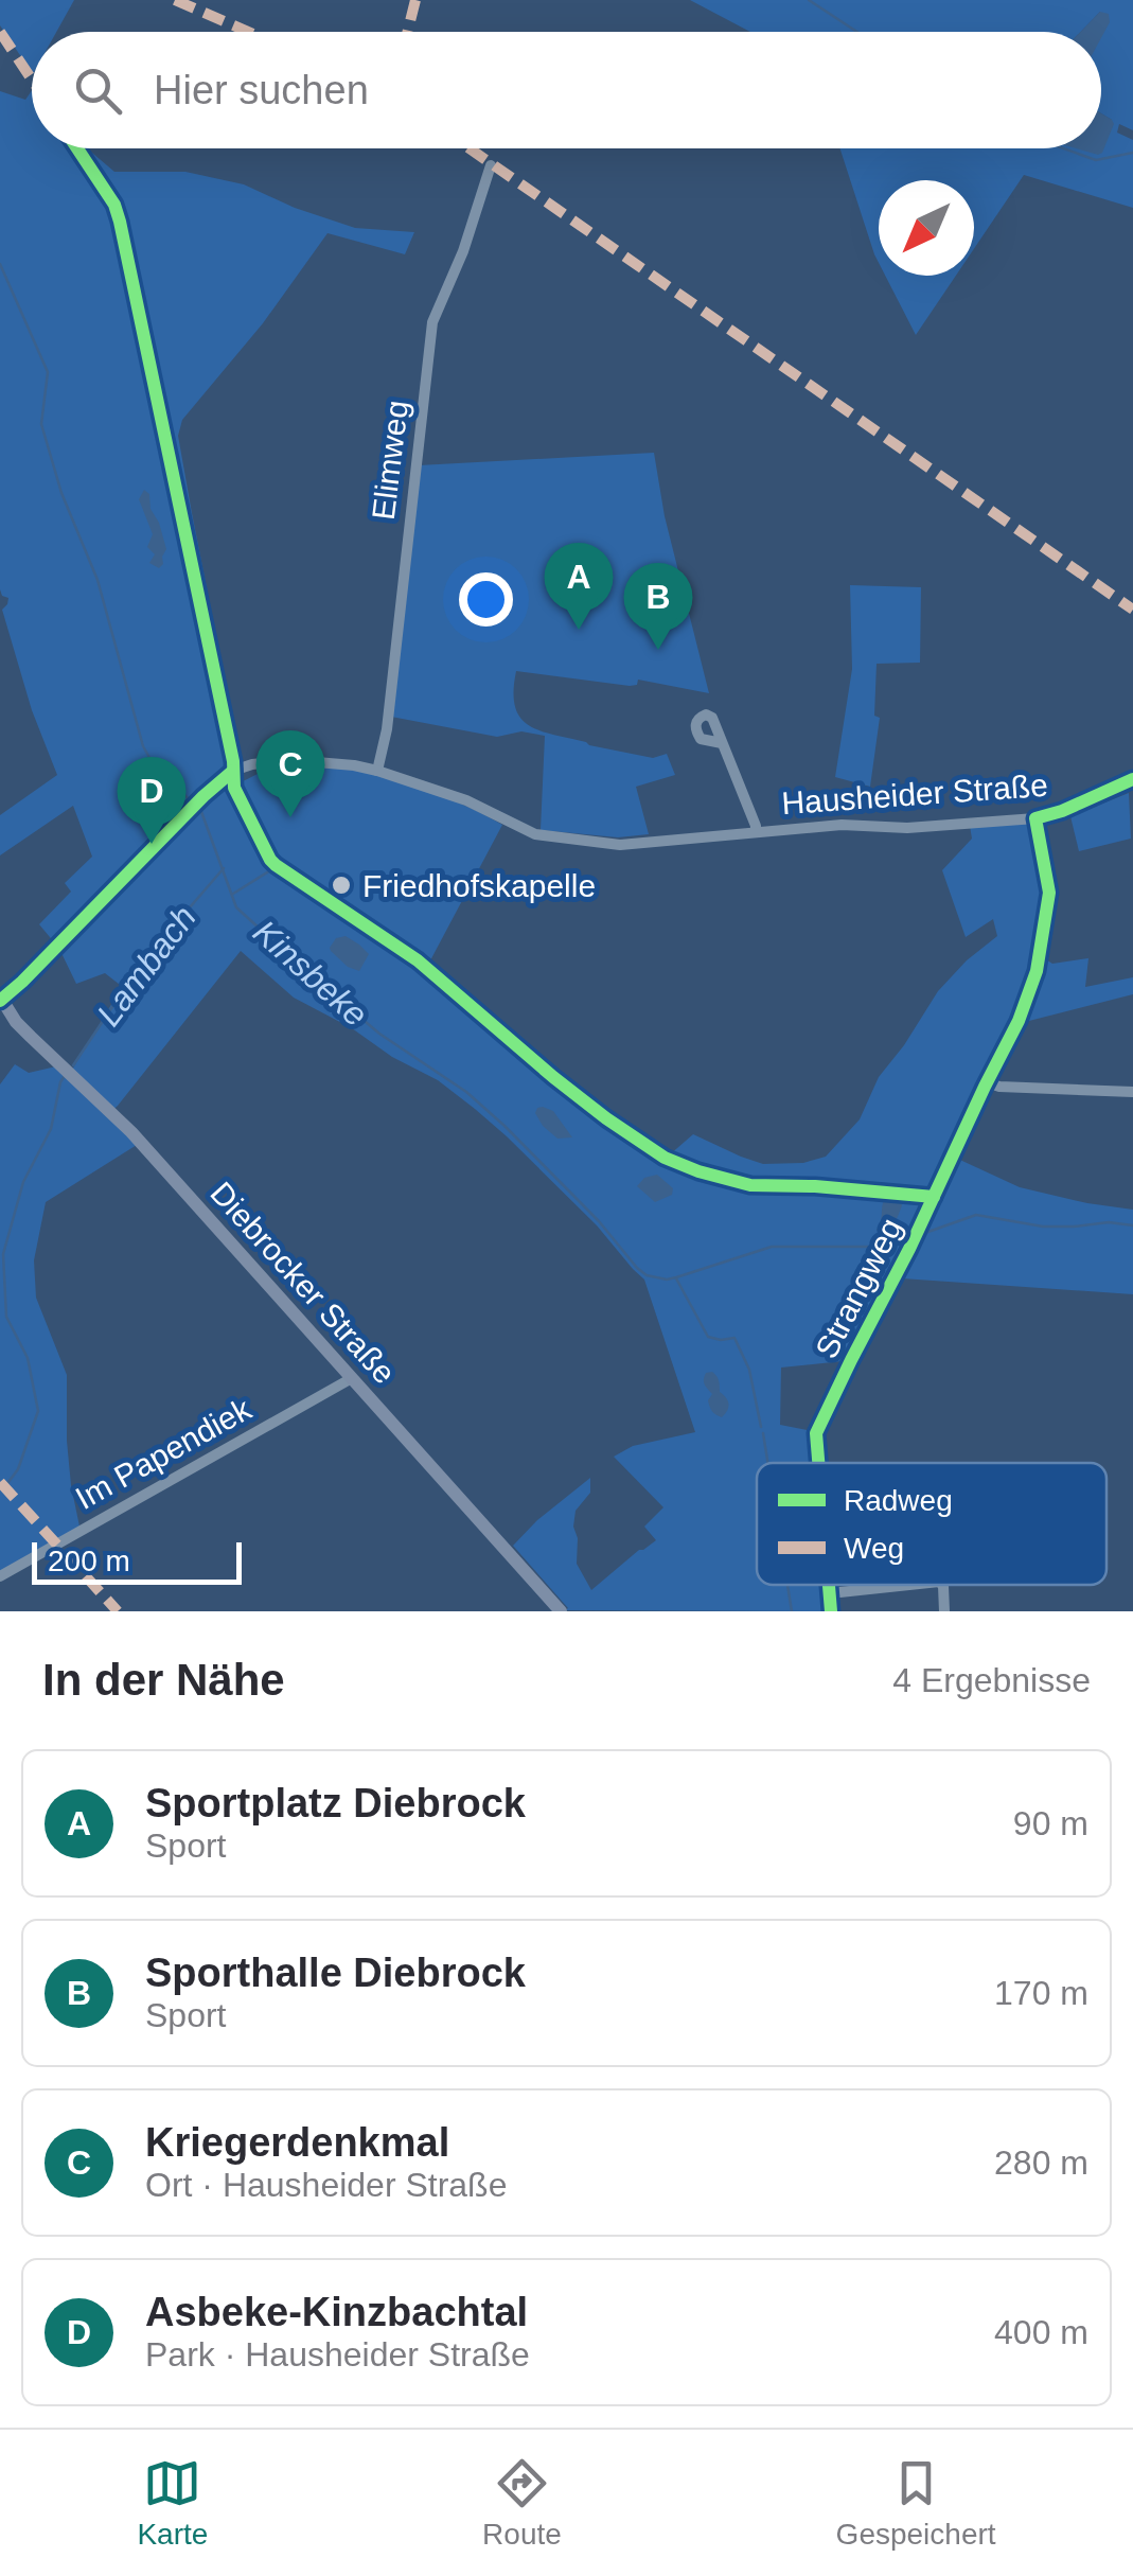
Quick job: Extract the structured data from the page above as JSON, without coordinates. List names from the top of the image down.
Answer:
{
  "streets": {
    "main road": ["Diebrocker Straße"],
    "street": [
      "Elimweg",
      "Hausheider Straße",
      "Strangweg",
      "Im Papendiek"
    ]
  },
  "crossings": [
    ["Elimweg", "Hausheider Straße"],
    ["Hausheider Straße", "Diebrocker Straße"],
    ["Hausheider Straße", "Strangweg"],
    ["Diebrocker Straße", "Im Papendiek"]
  ],
  "water": ["Lambach", "Kinsbeke"],
  "places": ["Friedhofskapelle"],
  "legend": ["Radweg", "Weg"],
  "scale_bar": "200 m",
  "north": "bottom left",
  "page": {
    "search": "Hier suchen",
    "pins": [
      "A",
      "B",
      "C",
      "D"
    ],
    "scale": "200 m",
    "heading": ["In der Nähe", "4 Ergebnisse"],
    "list": [
      {
        "mark": "A",
        "name": "Sportplatz Diebrock",
        "note": "Sport",
        "value": "90 m"
      },
      {
        "mark": "B",
        "name": "Sporthalle Diebrock",
        "note": "Sport",
        "value": "170 m"
      },
      {
        "mark": "C",
        "name": "Kriegerdenkmal",
        "note": "Ort · Hausheider Straße",
        "value": "280 m"
      },
      {
        "mark": "D",
        "name": "Asbeke-Kinzbachtal",
        "note": "Park · Hausheider Straße",
        "value": "400 m"
      }
    ],
    "nav": ["Karte", "Route", "Gespeichert"]
  }
}
